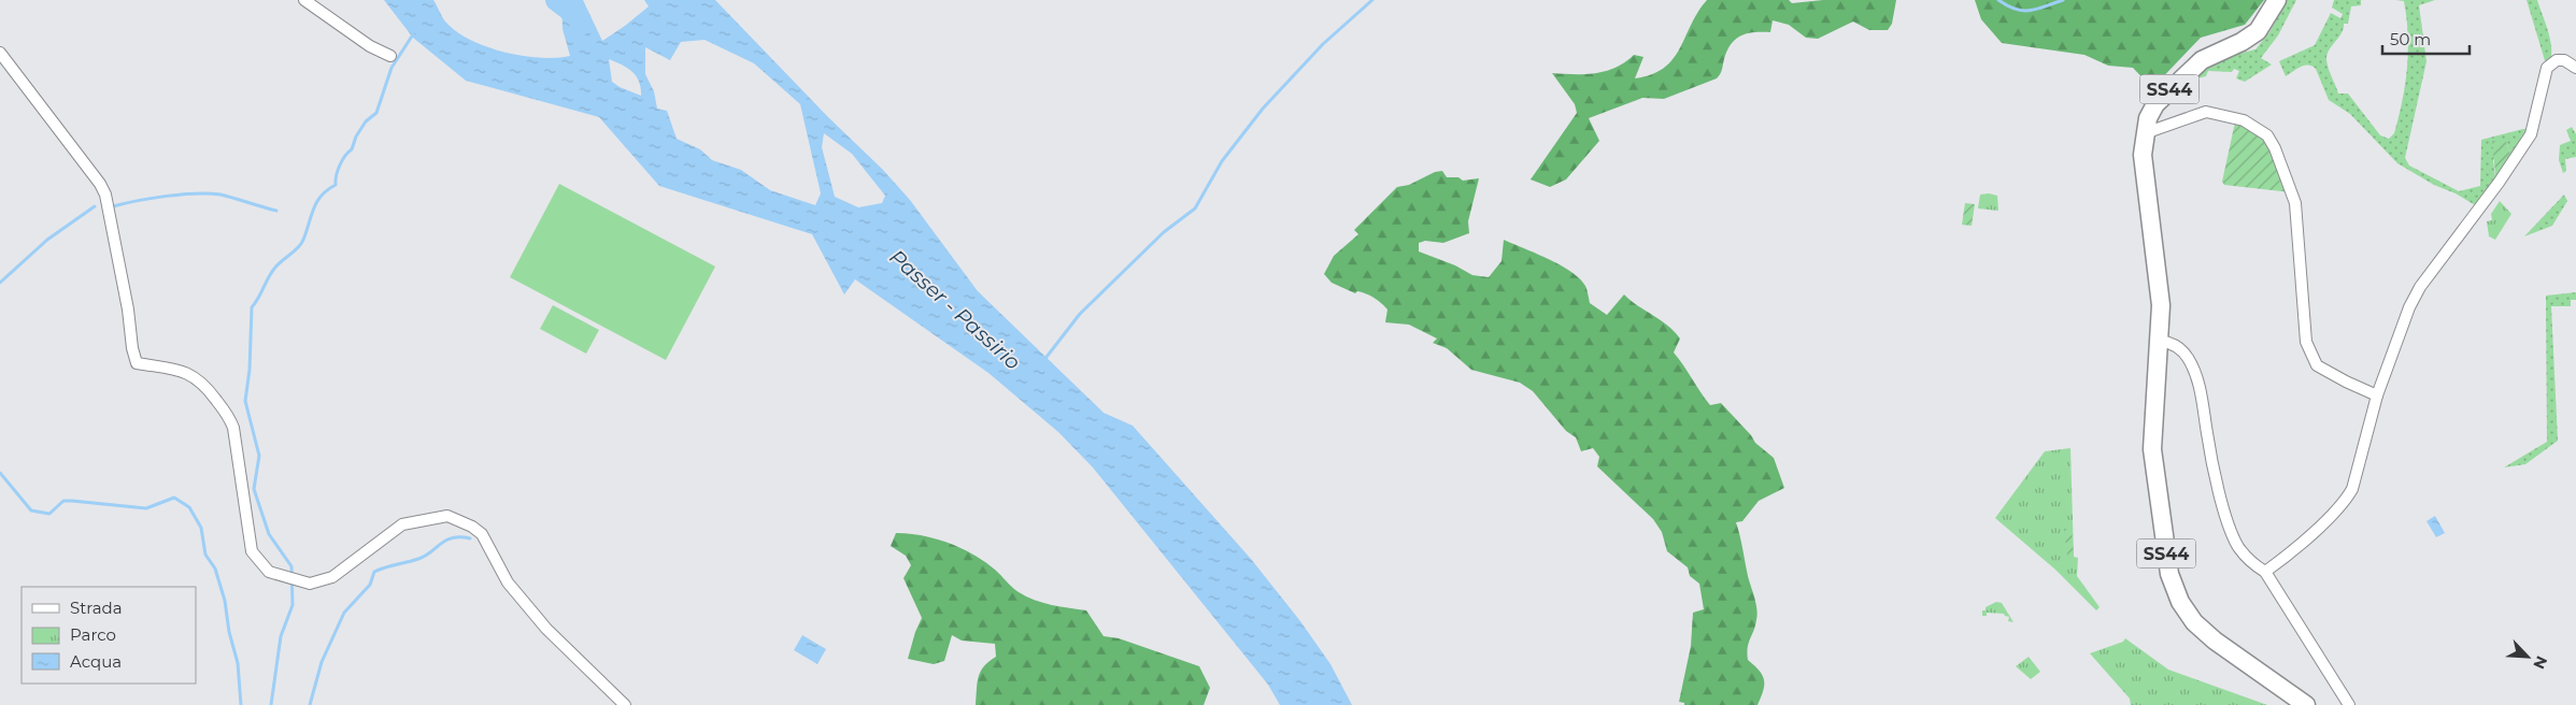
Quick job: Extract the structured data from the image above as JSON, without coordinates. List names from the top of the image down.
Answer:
{
  "streets": {
    "main road": ["SS44"]
  },
  "water": ["Passer - Passirio"],
  "legend": ["Strada", "Parco", "Acqua"],
  "scale_bar": "50 m",
  "north": "bottom right"
}
